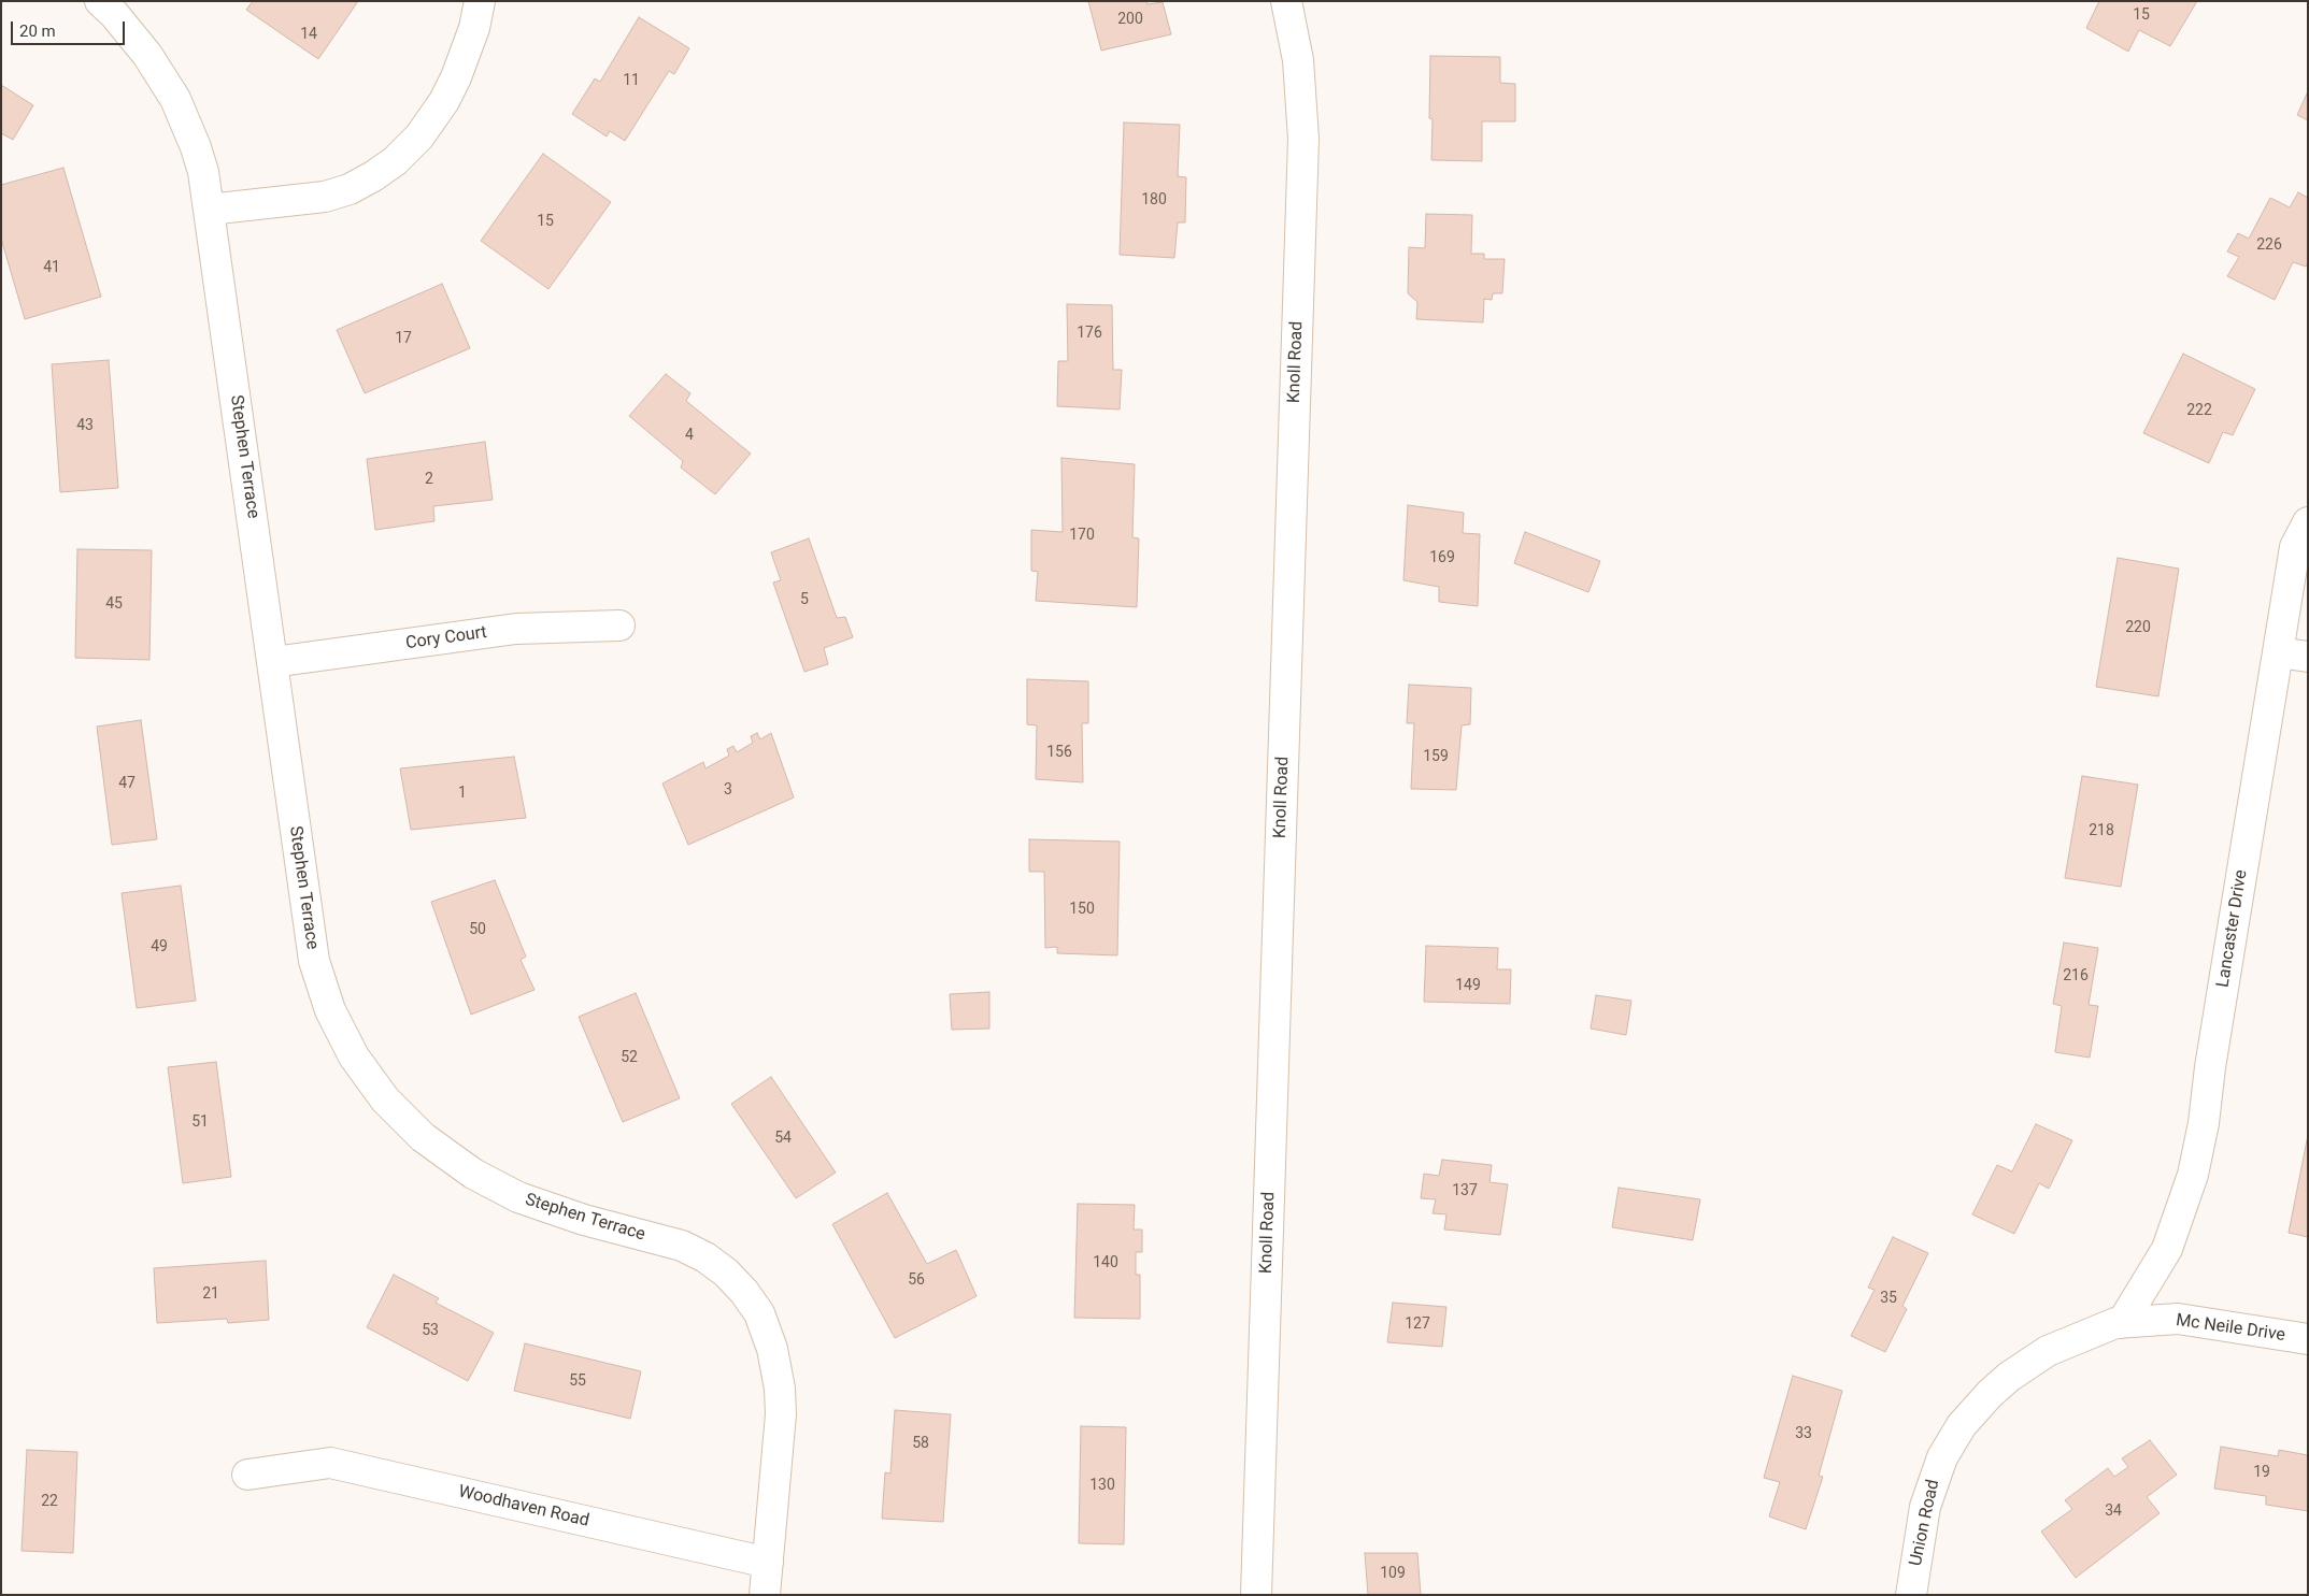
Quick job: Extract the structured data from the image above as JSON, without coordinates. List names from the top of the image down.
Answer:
{
  "streets": {
    "street": [
      "Knoll Road",
      "Stephen Terrace",
      "Cory Court",
      "Lancaster Drive",
      "Mc Neile Drive",
      "Woodhaven Road",
      "Union Road"
    ]
  },
  "crossings": [
    ["Stephen Terrace", "Cory Court"],
    ["Stephen Terrace", "Woodhaven Road"],
    ["Lancaster Drive", "Mc Neile Drive"],
    ["Lancaster Drive", "Union Road"],
    ["Mc Neile Drive", "Union Road"]
  ],
  "house_numbers": [
    "15",
    "200",
    "14",
    "11",
    "180",
    "15",
    "226",
    "41",
    "176",
    "17",
    "222",
    "43",
    "4",
    "2",
    "170",
    "169",
    "5",
    "45",
    "220",
    "156",
    "159",
    "47",
    "3",
    "1",
    "218",
    "150",
    "50",
    "49",
    "216",
    "149",
    "52",
    "51",
    "54",
    "137",
    "140",
    "56",
    "21",
    "35",
    "127",
    "53",
    "55",
    "33",
    "58",
    "19",
    "130",
    "22",
    "34",
    "109"
  ],
  "scale_bar": "20 m"
}
